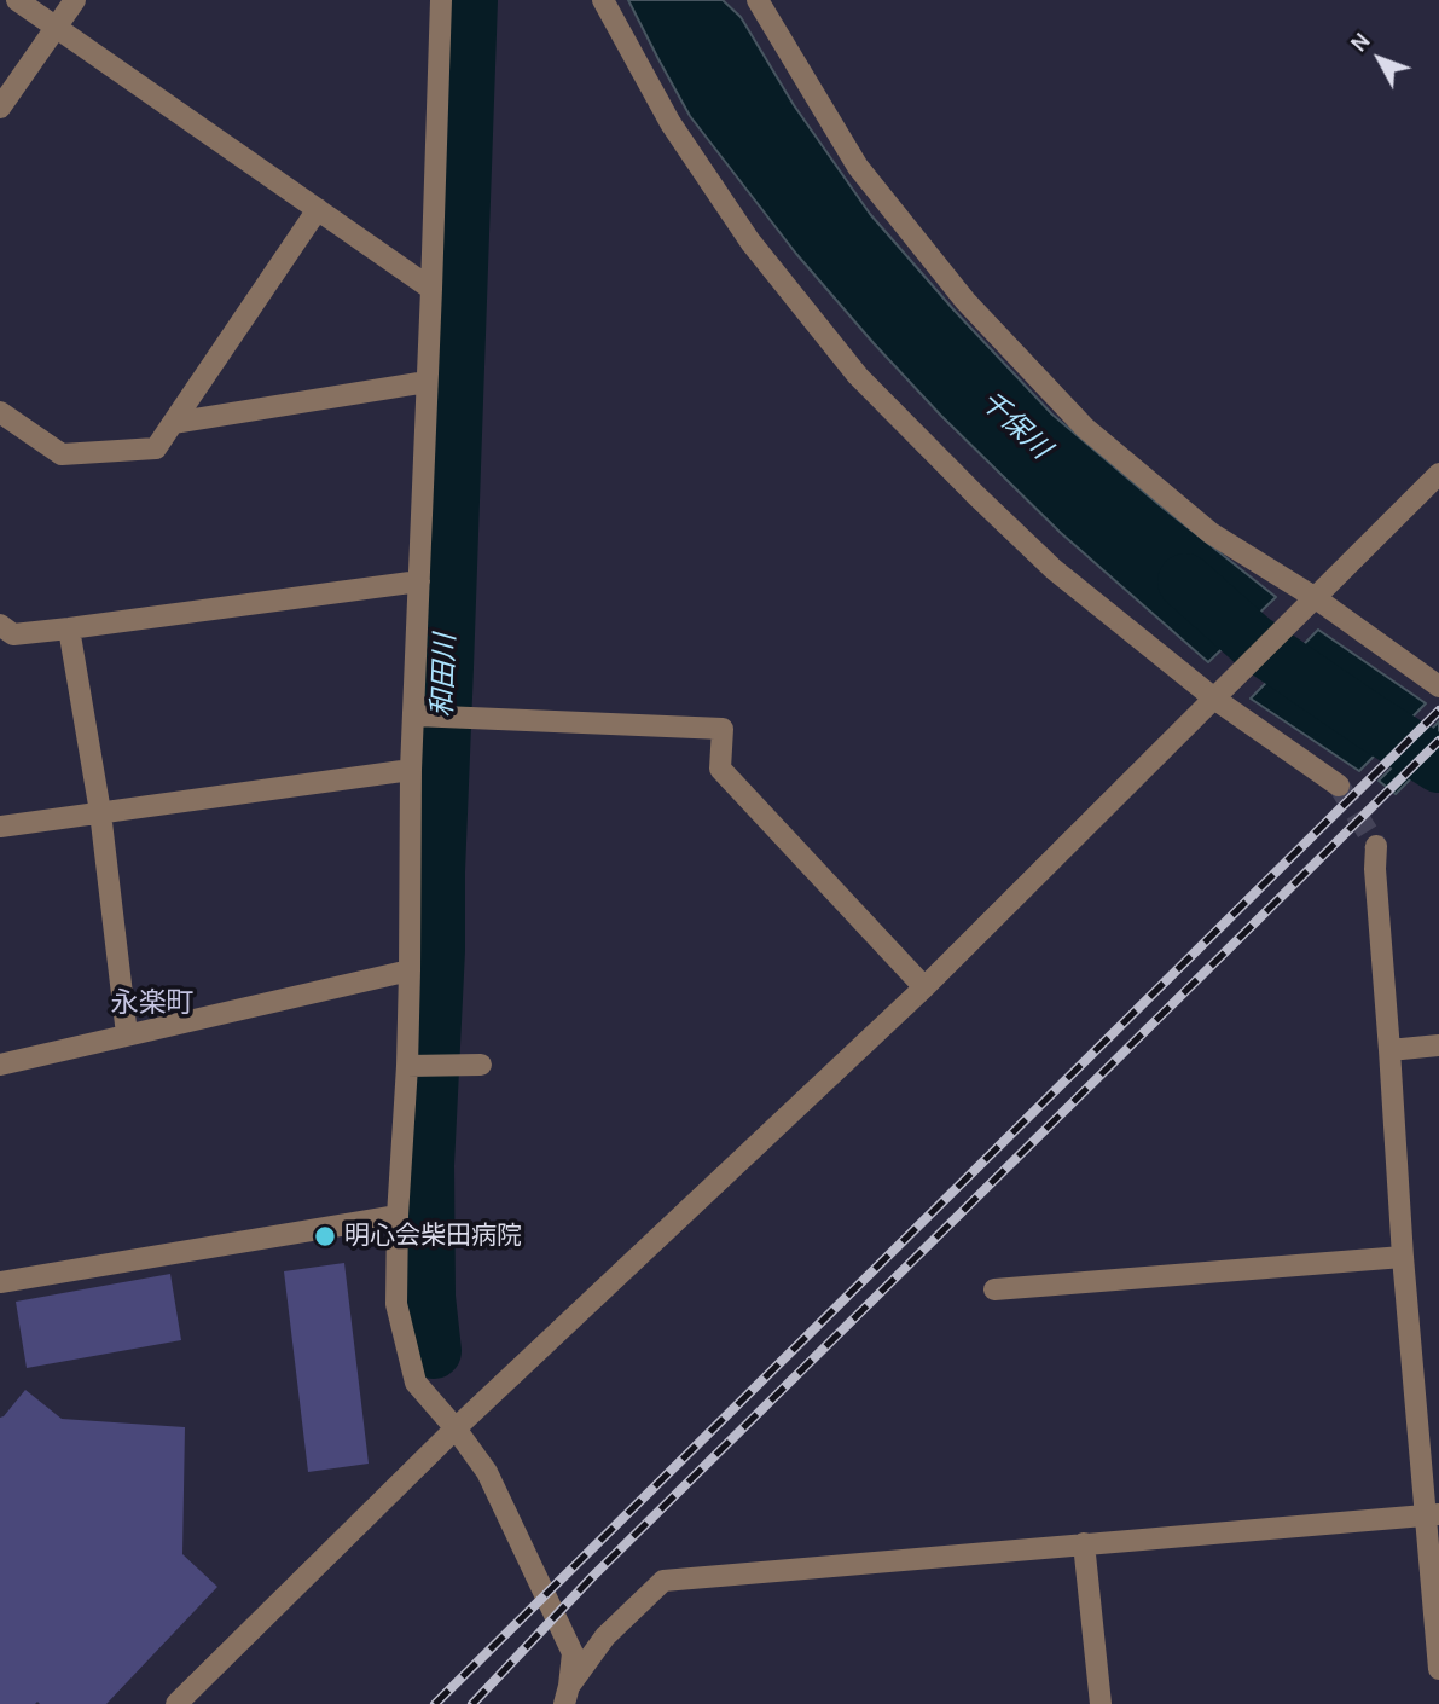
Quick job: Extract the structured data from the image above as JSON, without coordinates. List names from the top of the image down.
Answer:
{
  "districts": ["永楽町"],
  "water": ["千保川", "和田川"],
  "places": ["明心会柴田病院"],
  "north": "top left"
}
